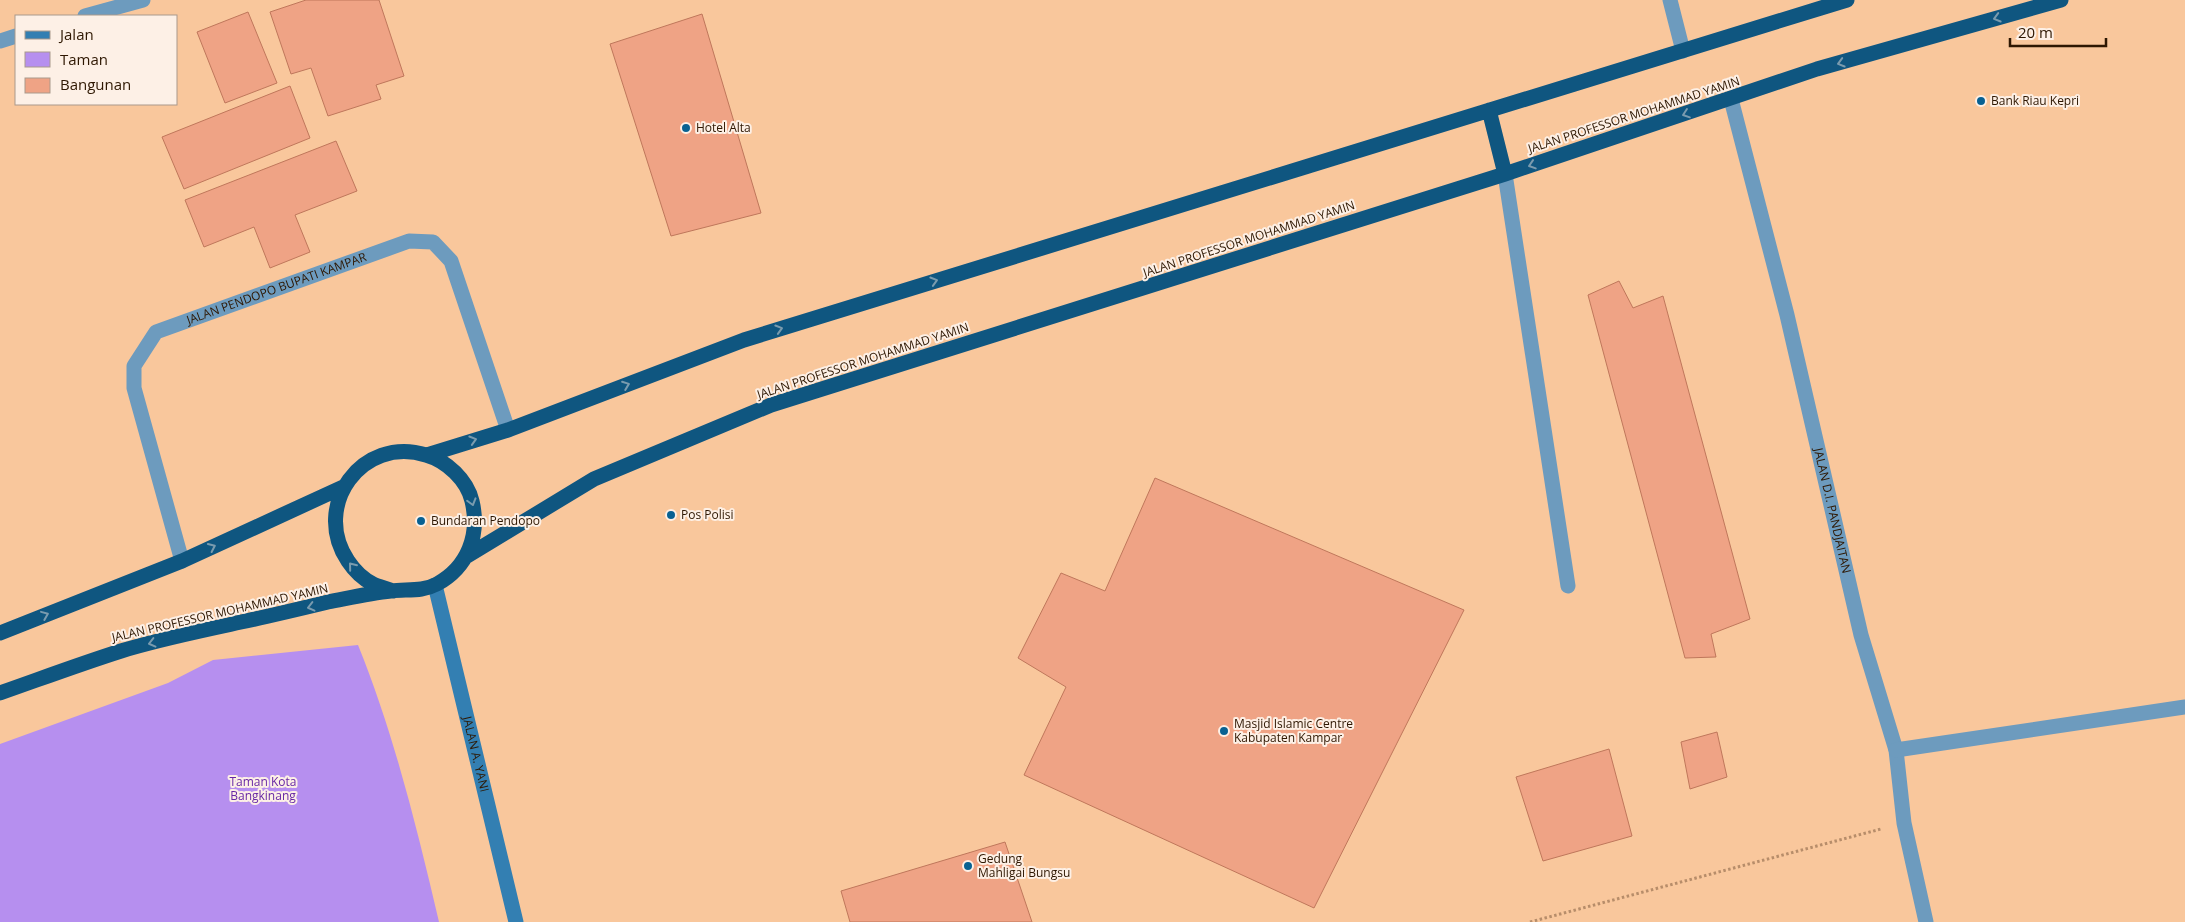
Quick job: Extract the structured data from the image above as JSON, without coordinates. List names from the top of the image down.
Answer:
{
  "streets": {
    "highway": ["JALAN PROFESSOR MOHAMMAD YAMIN"],
    "street": ["JALAN PENDOPO BUPATI KAMPAR", "JALAN D.I. PANDJAITAN", "JALAN A. YANI"]
  },
  "crossings": [
    ["JALAN PROFESSOR MOHAMMAD YAMIN", "JALAN PENDOPO BUPATI KAMPAR"],
    ["JALAN PROFESSOR MOHAMMAD YAMIN", "JALAN D.I. PANDJAITAN"],
    ["JALAN PROFESSOR MOHAMMAD YAMIN", "JALAN A. YANI"]
  ],
  "parks": ["Taman Kota Bangkinang"],
  "places": [
    "Bank Riau Kepri",
    "Hotel Alta",
    "Pos Polisi",
    "Bundaran Pendopo",
    "Masjid Islamic Centre Kabupaten Kampar",
    "Gedung Mahligai Bungsu"
  ],
  "legend": ["Jalan", "Taman", "Bangunan"],
  "scale_bar": "20 m"
}
